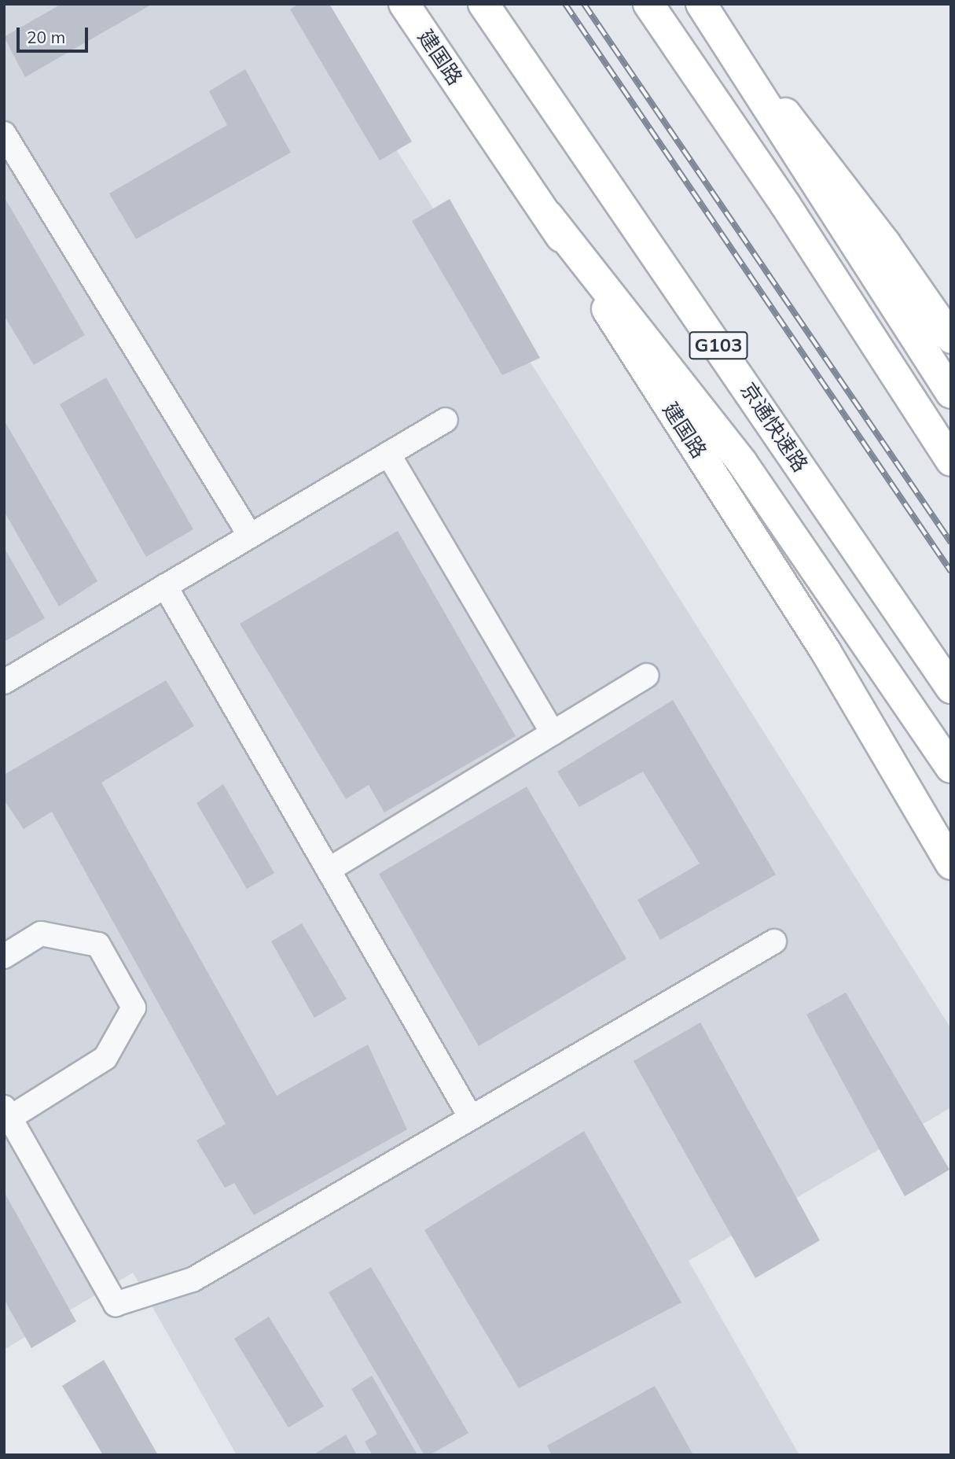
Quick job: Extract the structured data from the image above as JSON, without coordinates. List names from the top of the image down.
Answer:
{
  "streets": {
    "main road": ["建国路", "G103", "京通快速路"]
  },
  "scale_bar": "20 m"
}
